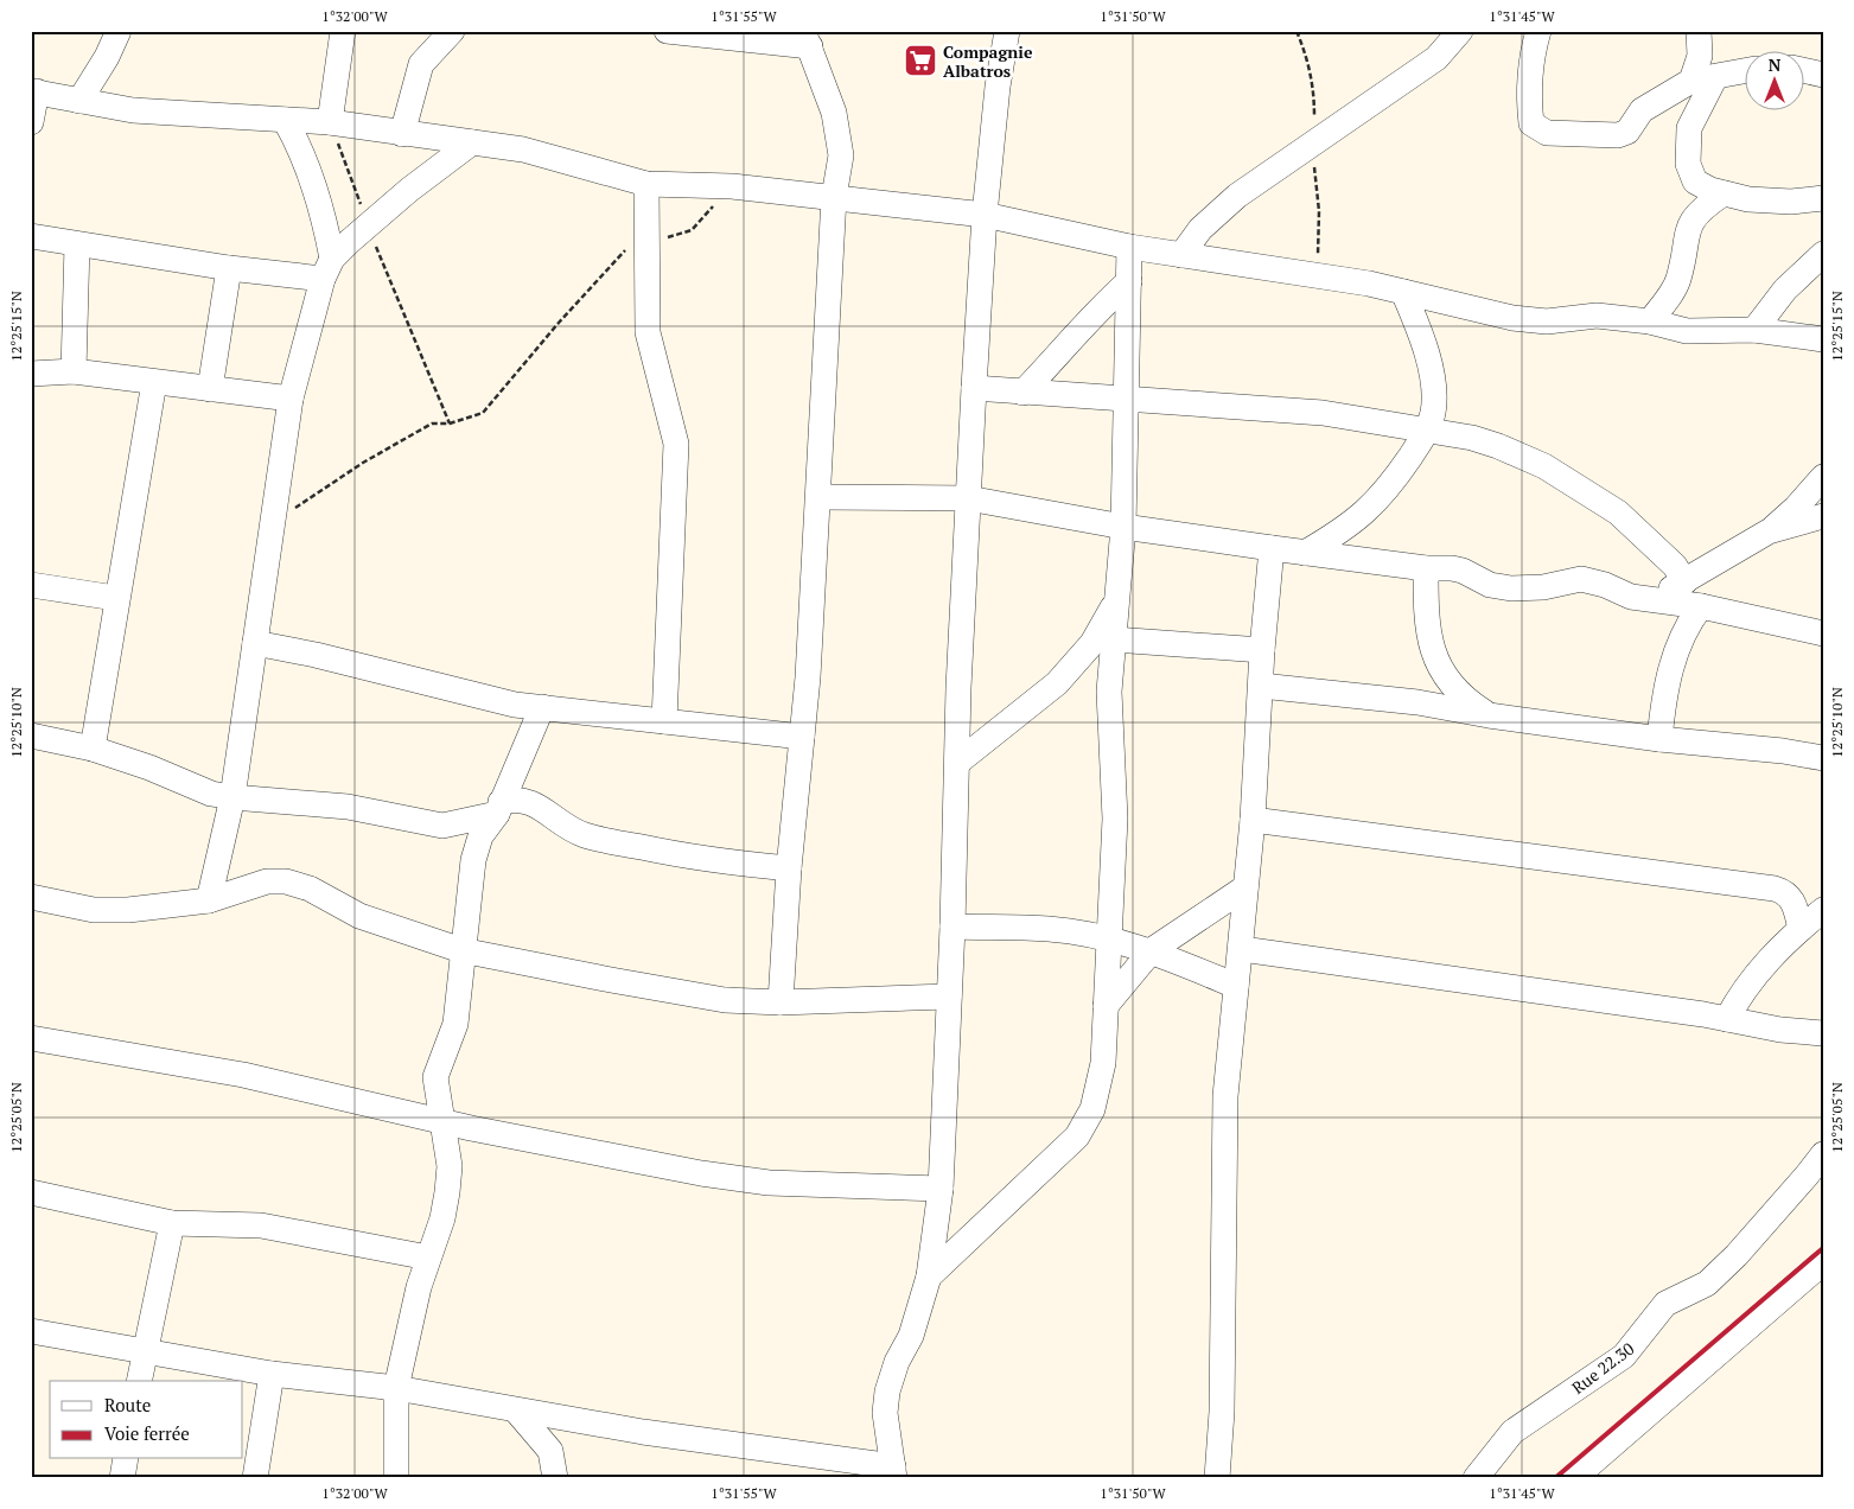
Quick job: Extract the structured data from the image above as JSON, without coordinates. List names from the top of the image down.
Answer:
{
  "streets": {
    "street": ["Rue 22.30"]
  },
  "places": {
    "supermarket": ["Compagnie Albatros"]
  },
  "legend": ["Route", "Voie ferrée"],
  "north": "top",
  "coordinates": [
    "1°32'00\"W",
    "1°31'55\"W",
    "1°31'50\"W",
    "1°31'45\"W",
    "12°25'15\"N",
    "12°25'10\"N",
    "12°25'05\"N"
  ]
}
